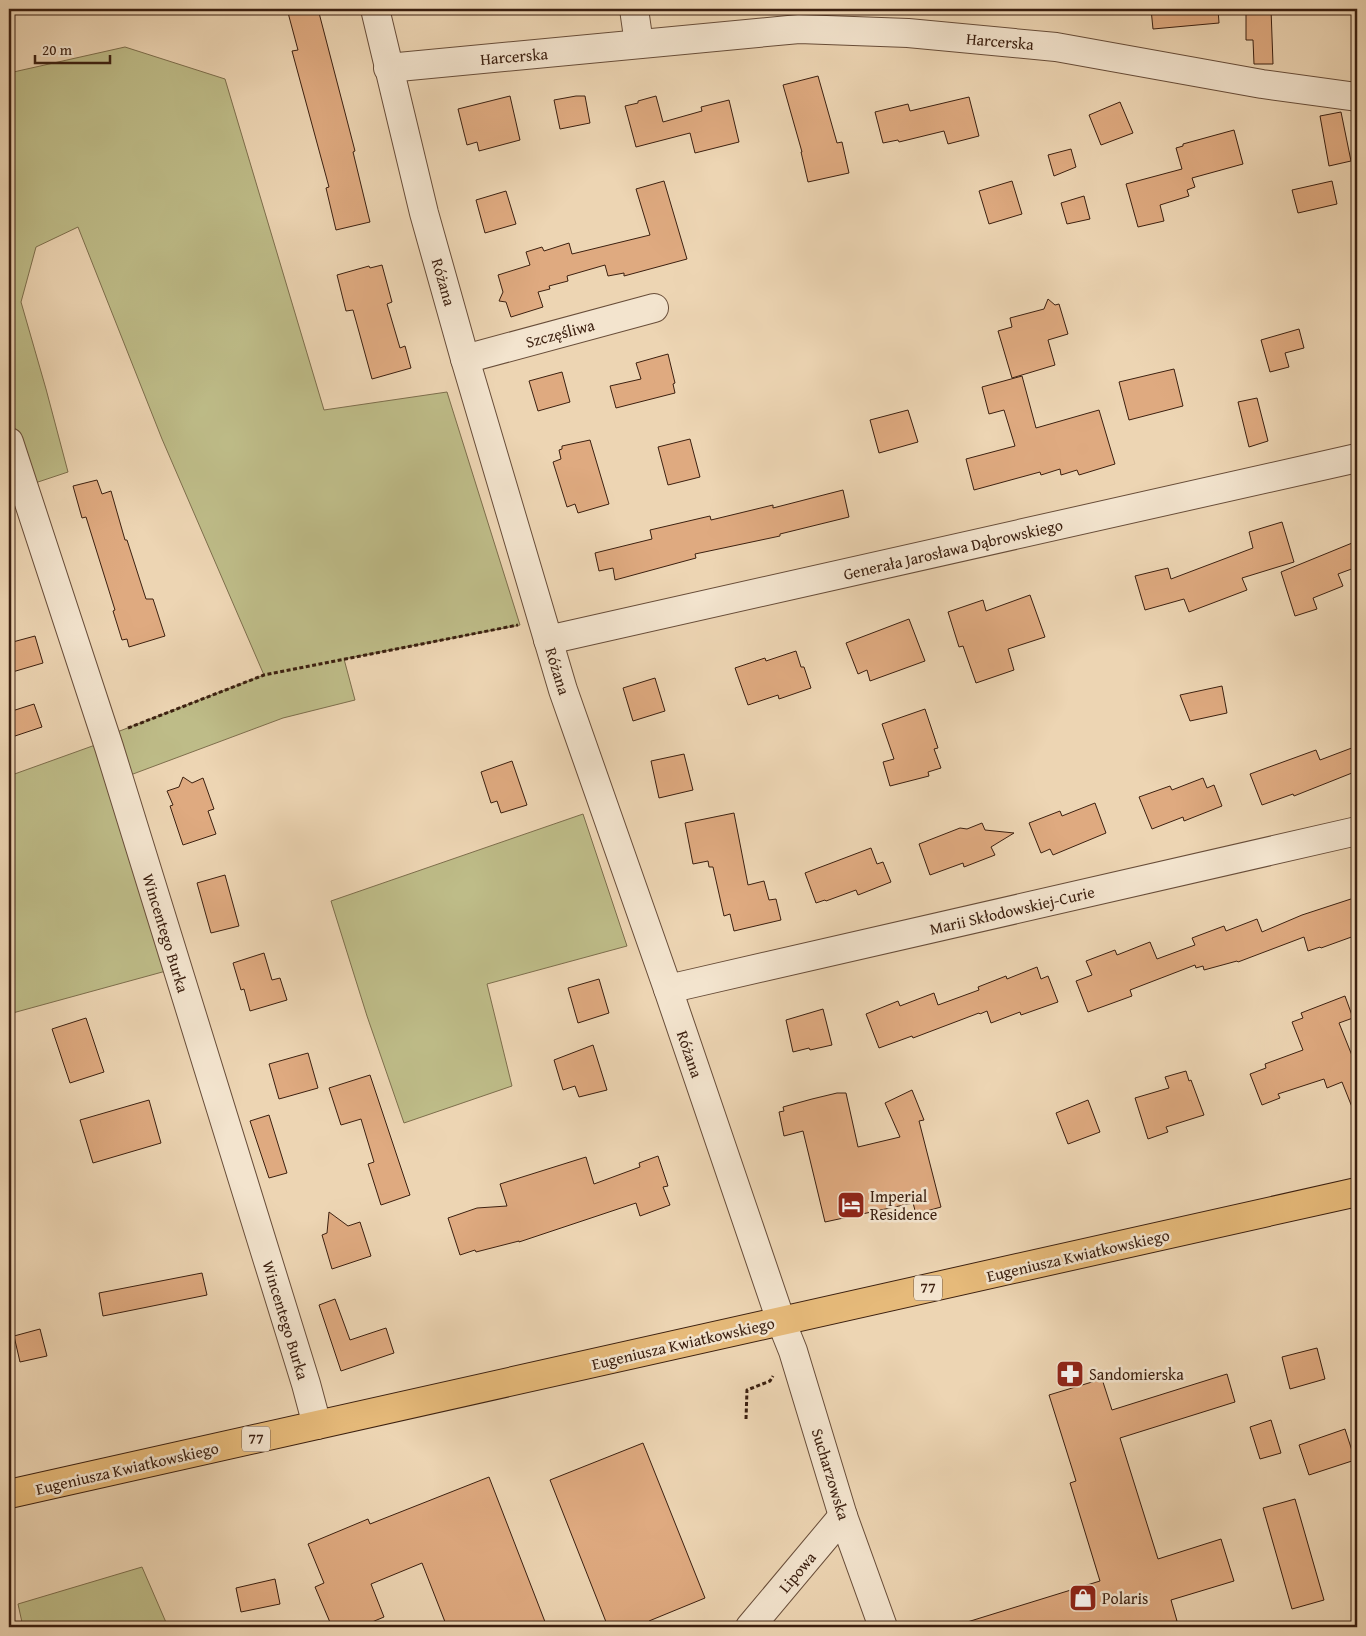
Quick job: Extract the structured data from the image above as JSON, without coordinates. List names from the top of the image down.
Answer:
{
  "streets": {
    "main road": ["Eugeniusza Kwiatkowskiego", "77"],
    "street": [
      "Harcerska",
      "Różana",
      "Szczęśliwa",
      "Generała Jarosława Dąbrowskiego",
      "Marii Skłodowskiej-Curie",
      "Wincentego Burka",
      "Sucharzowska",
      "Lipowa"
    ]
  },
  "crossings": [
    ["Harcerska", "Różana"],
    ["Różana", "Szczęśliwa"],
    ["Różana", "Generała Jarosława Dąbrowskiego"],
    ["Różana", "Marii Skłodowskiej-Curie"],
    ["Różana", "Eugeniusza Kwiatkowskiego"],
    ["Różana", "Sucharzowska"],
    ["Wincentego Burka", "Eugeniusza Kwiatkowskiego"],
    ["Eugeniusza Kwiatkowskiego", "Sucharzowska"],
    ["Sucharzowska", "Lipowa"]
  ],
  "places": {
    "hotel": ["Imperial Residence"],
    "pharmacy": ["Sandomierska"],
    "shop": ["Polaris"]
  },
  "scale_bar": "20 m"
}
